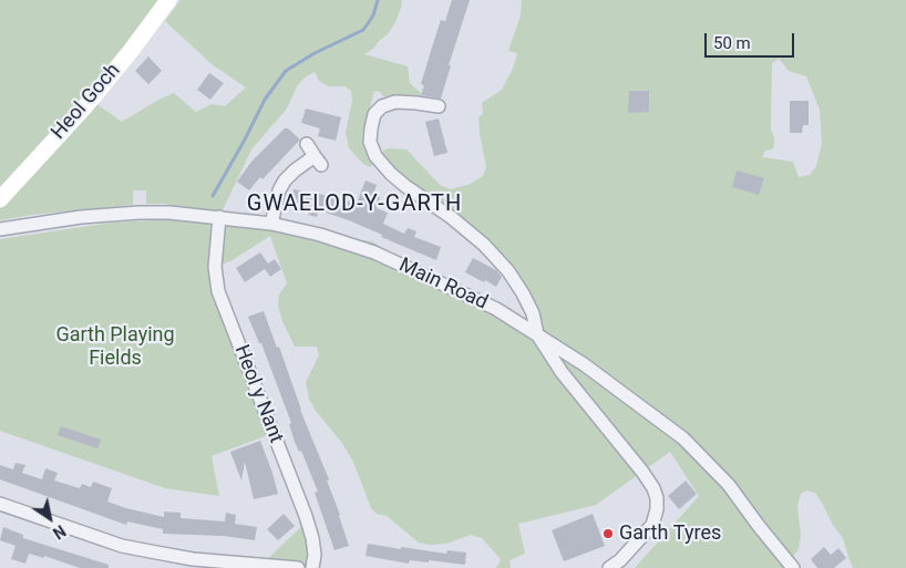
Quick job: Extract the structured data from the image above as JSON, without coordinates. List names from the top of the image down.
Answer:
{
  "streets": {
    "street": ["Heol Goch", "Main Road", "Heol y Nant"]
  },
  "crossings": [
    ["Main Road", "Heol y Nant"]
  ],
  "districts": ["GWAELOD-Y-GARTH"],
  "parks": ["Garth Playing Fields"],
  "places": ["Garth Tyres"],
  "scale_bar": "50 m",
  "north": "bottom right"
}
